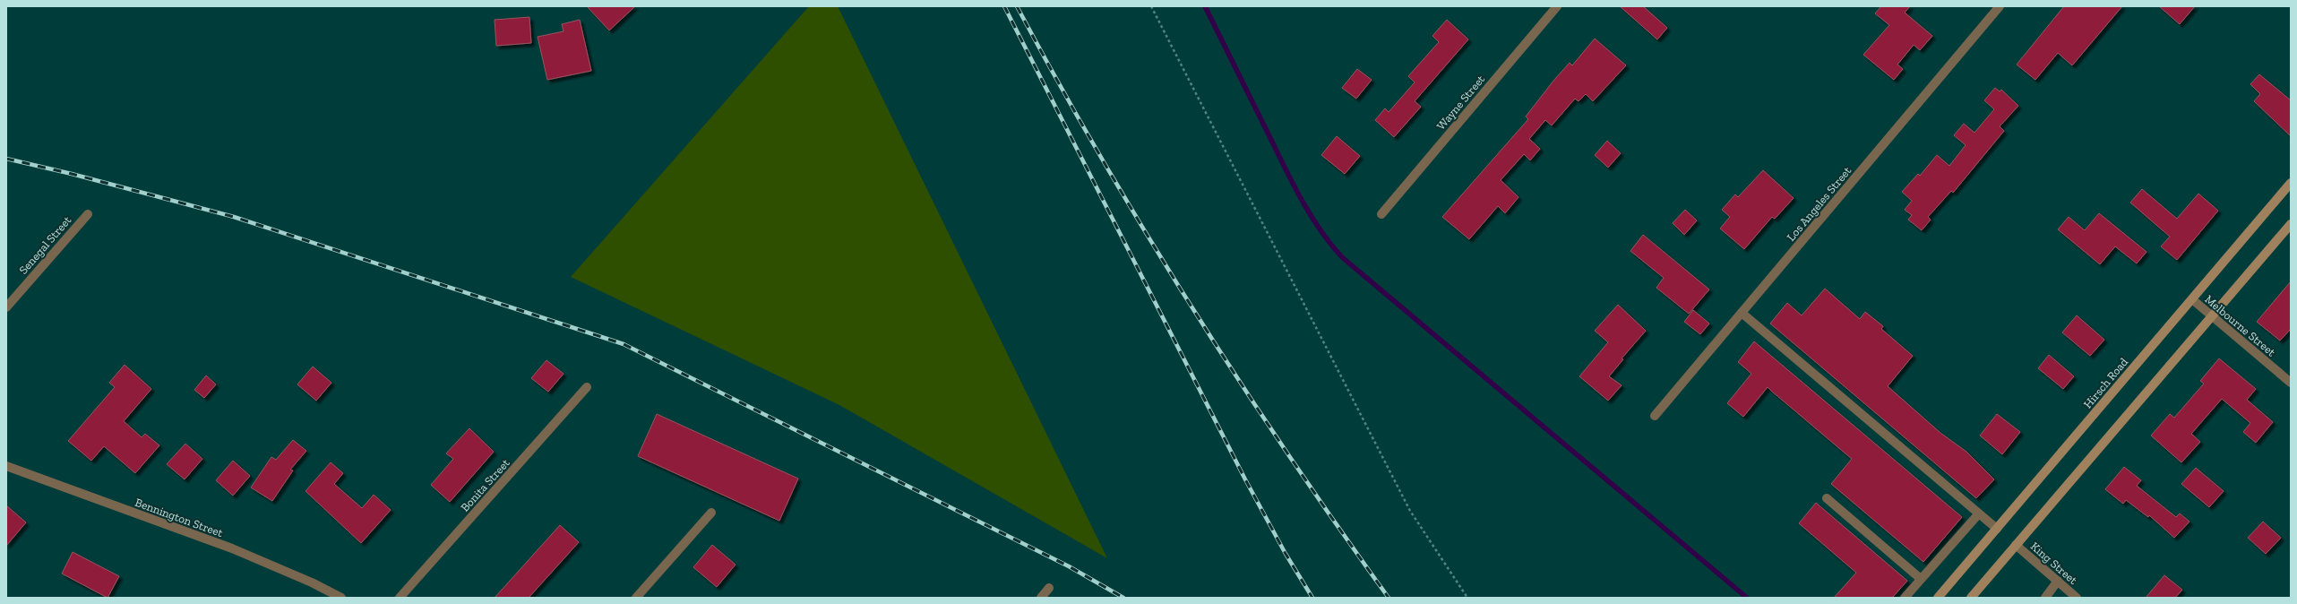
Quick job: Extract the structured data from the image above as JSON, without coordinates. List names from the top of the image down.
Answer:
{
  "streets": {
    "main road": ["Hirsch Road"],
    "street": [
      "Wayne Street",
      "Los Angeles Street",
      "Senegal Street",
      "Melbourne Street",
      "Bonita Street",
      "Bennington Street",
      "King Street"
    ]
  },
  "crossings": [
    ["Melbourne Street", "Hirsch Road"]
  ]
}
